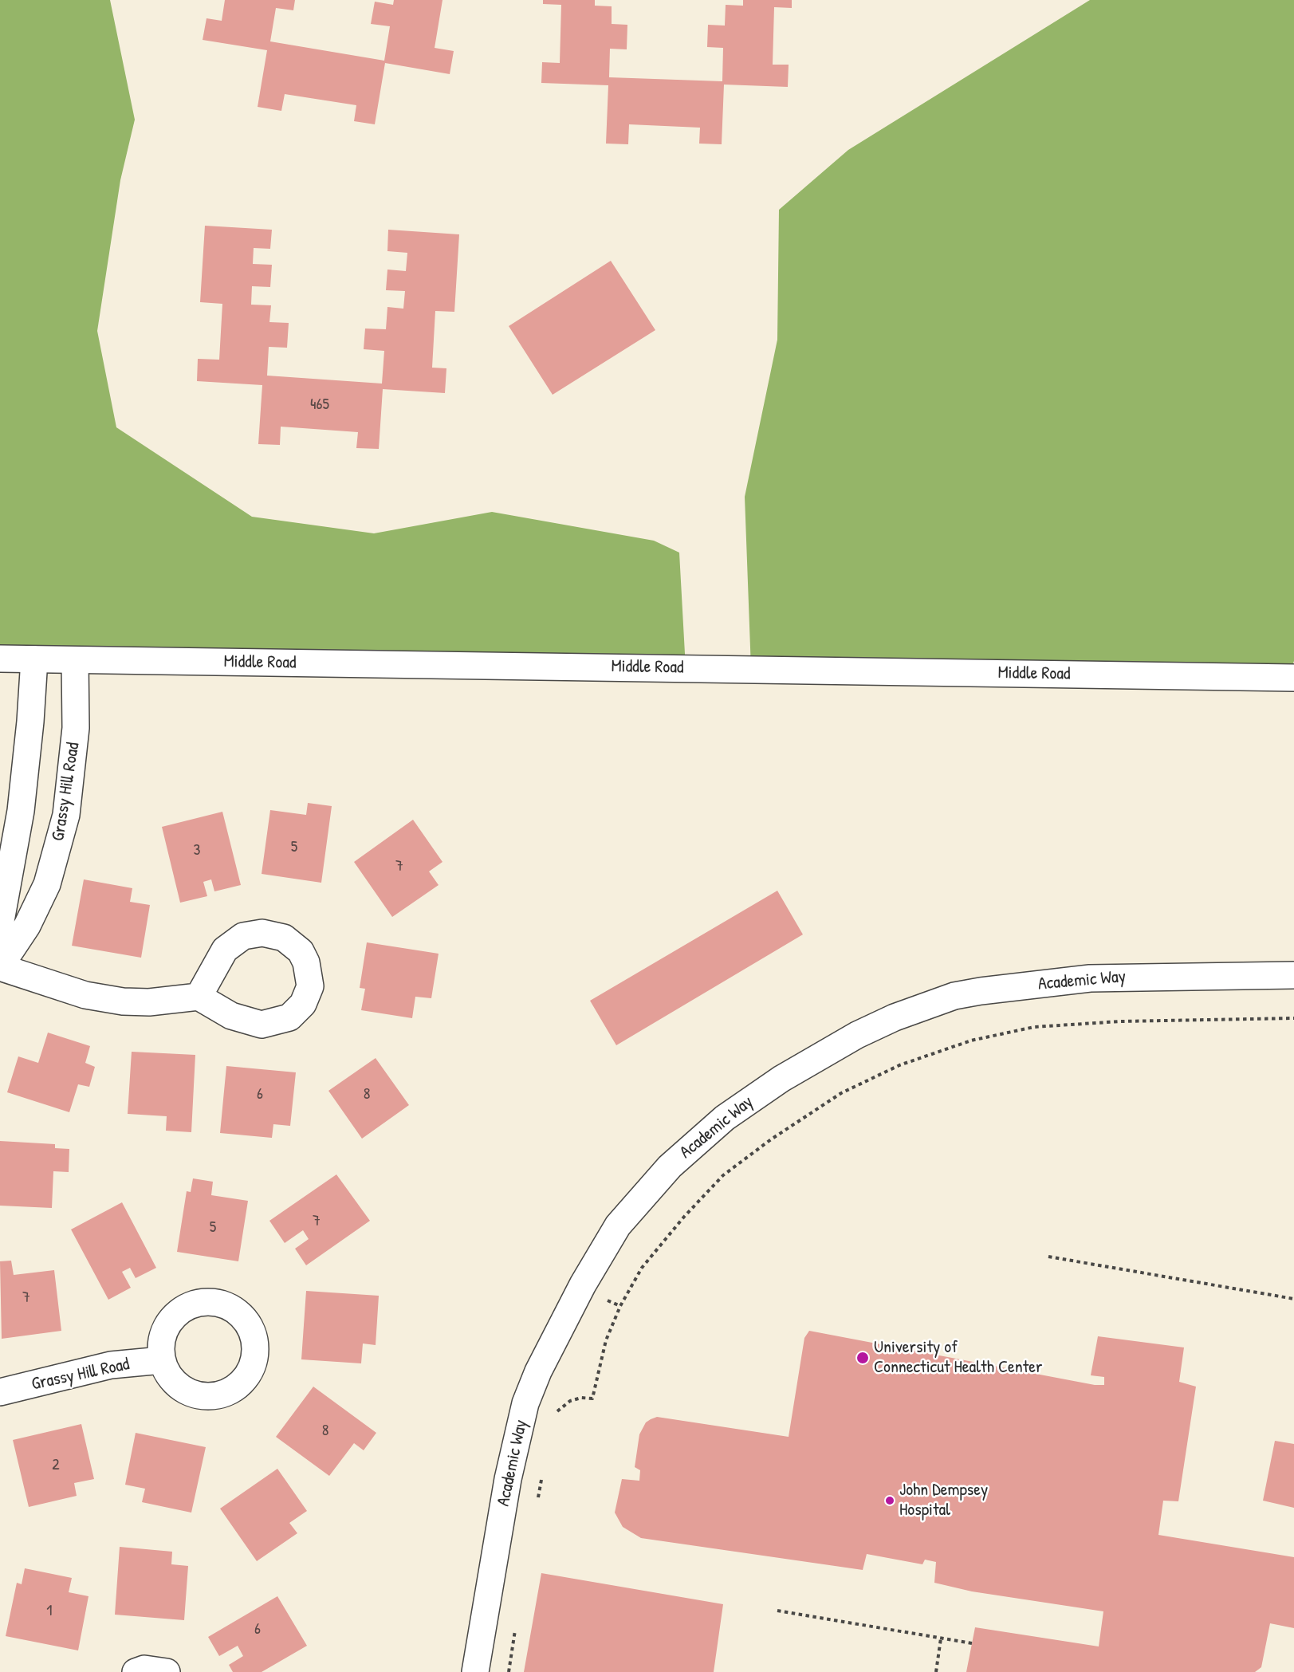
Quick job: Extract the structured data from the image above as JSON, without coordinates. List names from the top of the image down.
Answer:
{
  "streets": {
    "street": ["Middle Road", "Grassy Hill Road", "Academic Way"]
  },
  "crossings": [
    ["Middle Road", "Grassy Hill Road"]
  ],
  "places": ["University of Connecticut Health Center", "John Dempsey Hospital"],
  "house_numbers": [
    "465",
    "5",
    "3",
    "7",
    "6",
    "8",
    "7",
    "5",
    "7",
    "8",
    "2",
    "1",
    "6"
  ]
}
